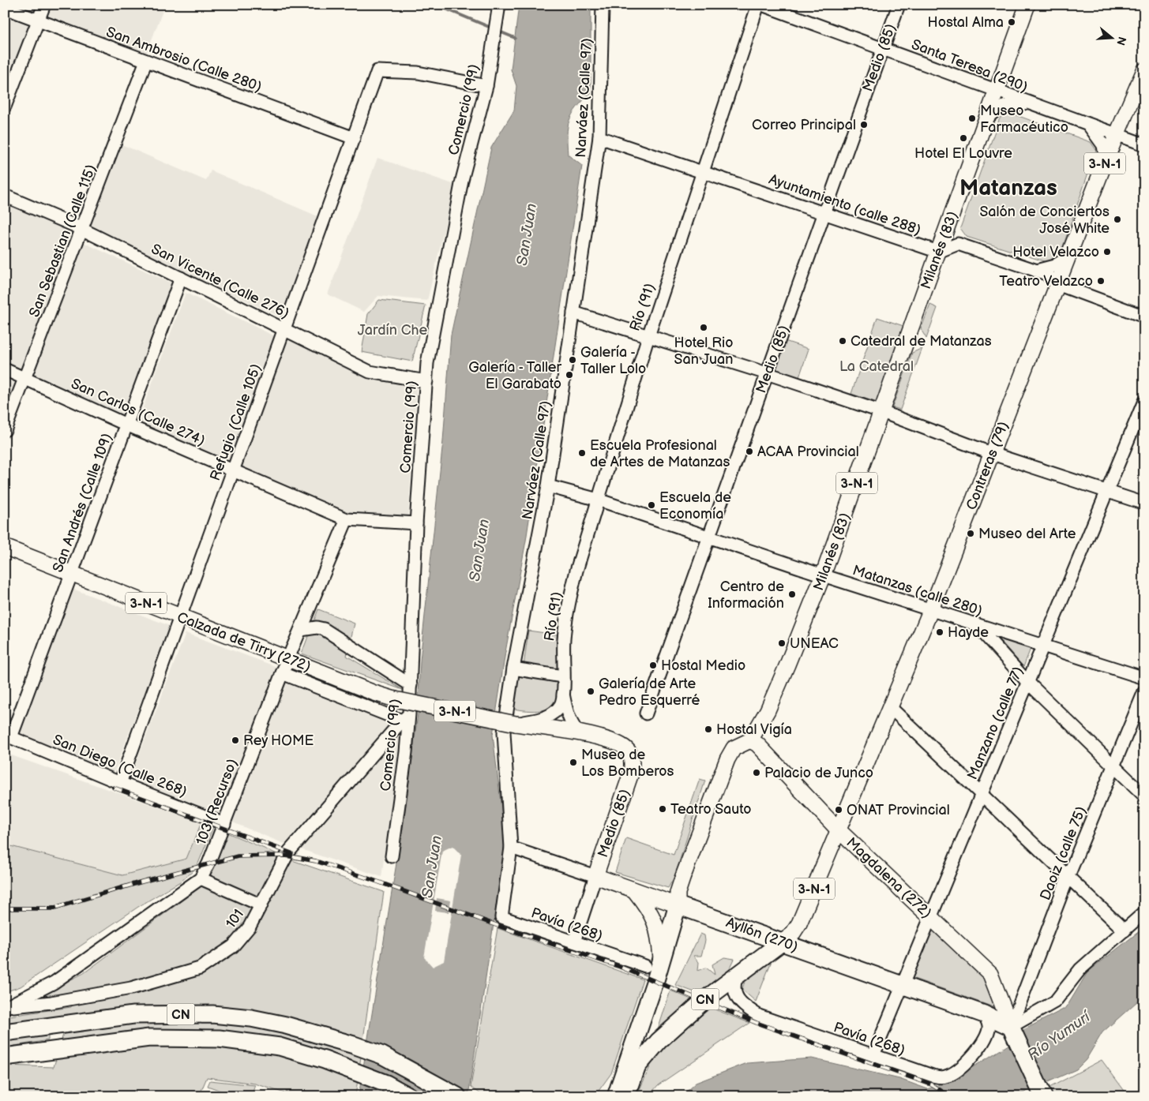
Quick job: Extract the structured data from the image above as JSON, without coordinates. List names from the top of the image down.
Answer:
{
  "streets": {
    "highway": ["Ayllón (270)", "CN"],
    "main road": [
      "Medio (85)",
      "3-N-1",
      "Milanés (83)",
      "Contreras (79)",
      "Calzada de Tirry (272)",
      "Magdalena (272)"
    ],
    "street": [
      "San Ambrosio (Calle 280)",
      "Santa Teresa (290)",
      "Narváez (Calle 97)",
      "Comercio (99)",
      "Ayuntamiento (calle 288)",
      "San Sebastian (Calle 115)",
      "San Vicente (Calle 276)",
      "Río (91)",
      "San Carlos (Calle 274)",
      "Refugio (Calle 105)",
      "San Andrés (Calle 109)",
      "Matanzas (calle 280)",
      "Manzano (calle 77)",
      "San Diego (Calle 268)",
      "103 (Recurso)",
      "Daoiz (calle 75)",
      "101",
      "Pavía (268)"
    ]
  },
  "crossings": [
    ["Medio (85)", "Santa Teresa (290)"],
    ["Medio (85)", "3-N-1"],
    ["Medio (85)", "Ayuntamiento (calle 288)"],
    ["Medio (85)", "Río (91)"],
    ["Medio (85)", "Matanzas (calle 280)"],
    ["Medio (85)", "Ayllón (270)"],
    ["San Ambrosio (Calle 280)", "San Sebastian (Calle 115)"],
    ["San Ambrosio (Calle 280)", "Refugio (Calle 105)"],
    ["Santa Teresa (290)", "Milanés (83)"],
    ["Santa Teresa (290)", "Contreras (79)"],
    ["Narváez (Calle 97)", "Ayuntamiento (calle 288)"],
    ["Narváez (Calle 97)", "Matanzas (calle 280)"],
    ["Narváez (Calle 97)", "Pavía (268)"],
    ["Narváez (Calle 97)", "Ayllón (270)"],
    ["Comercio (99)", "San Vicente (Calle 276)"],
    ["Comercio (99)", "Refugio (Calle 105)"],
    ["Comercio (99)", "101"],
    ["3-N-1", "Río (91)"],
    ["3-N-1", "Calzada de Tirry (272)"],
    ["Ayuntamiento (calle 288)", "Milanés (83)"],
    ["Ayuntamiento (calle 288)", "Río (91)"],
    ["San Sebastian (Calle 115)", "San Vicente (Calle 276)"],
    ["San Sebastian (Calle 115)", "San Carlos (Calle 274)"],
    ["Milanés (83)", "Matanzas (calle 280)"],
    ["Milanés (83)", "Magdalena (272)"],
    ["San Vicente (Calle 276)", "Refugio (Calle 105)"],
    ["San Vicente (Calle 276)", "San Andrés (Calle 109)"],
    ["Río (91)", "Matanzas (calle 280)"],
    ["San Carlos (Calle 274)", "Refugio (Calle 105)"],
    ["San Carlos (Calle 274)", "San Andrés (Calle 109)"],
    ["San Carlos (Calle 274)", "103 (Recurso)"],
    ["Refugio (Calle 105)", "Calzada de Tirry (272)"],
    ["Refugio (Calle 105)", "San Diego (Calle 268)"],
    ["Contreras (79)", "Matanzas (calle 280)"],
    ["Contreras (79)", "Magdalena (272)"],
    ["Contreras (79)", "Ayllón (270)"],
    ["Contreras (79)", "CN"],
    ["San Andrés (Calle 109)", "Calzada de Tirry (272)"],
    ["San Andrés (Calle 109)", "San Diego (Calle 268)"],
    ["Matanzas (calle 280)", "Manzano (calle 77)"],
    ["Calzada de Tirry (272)", "103 (Recurso)"],
    ["Manzano (calle 77)", "Magdalena (272)"],
    ["Manzano (calle 77)", "Pavía (268)"],
    ["Manzano (calle 77)", "Ayllón (270)"],
    ["San Diego (Calle 268)", "103 (Recurso)"],
    ["Daoiz (calle 75)", "Magdalena (272)"],
    ["Daoiz (calle 75)", "Ayllón (270)"],
    ["Magdalena (272)", "Ayllón (270)"],
    ["Pavía (268)", "Ayllón (270)"],
    ["Pavía (268)", "CN"],
    ["Ayllón (270)", "CN"]
  ],
  "districts": ["Matanzas"],
  "water": ["San Juan", "Río Yumurí"],
  "parks": ["Jardín Che", "La Catedral"],
  "places": [
    "Hostal Alma",
    "Museo Farmacéutico",
    "Correo Principal",
    "Hotel El Louvre",
    "Salón de Conciertos José White",
    "Hotel Velazco",
    "Teatro Velazco",
    "Hotel Rio San Juan",
    "Catedral de Matanzas",
    "Galería - Taller Lolo",
    "Galería - Taller El Garabato",
    "ACAA Provincial",
    "Escuela Profesional de Artes de Matanzas",
    "Escuela de Economía",
    "Museo del Arte",
    "Centro de Información",
    "Hayde",
    "UNEAC",
    "Hostal Medio",
    "Galería de Arte Pedro Esquerré",
    "Hostal Vigía",
    "Rey HOME",
    "Museo de Los Bomberos",
    "Palacio de Junco",
    "Teatro Sauto",
    "ONAT Provincial"
  ],
  "north": "right"
}
